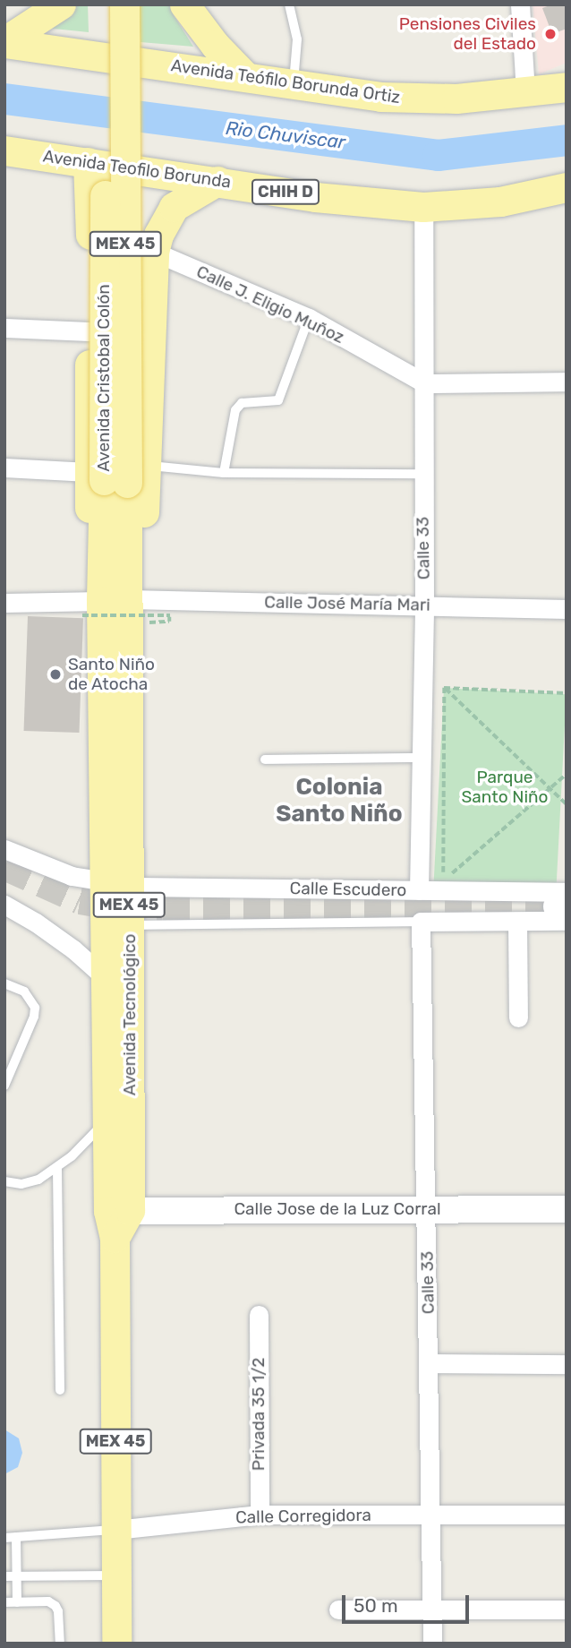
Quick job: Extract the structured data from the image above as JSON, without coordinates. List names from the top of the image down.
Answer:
{
  "streets": {
    "main road": [
      "Avenida Teófilo Borunda Ortiz",
      "Avenida Teofilo Borunda",
      "CHIH D",
      "MEX 45",
      "Avenida Cristobal Colón",
      "Avenida Tecnológico",
      "Calle Jose de la Luz Corral"
    ],
    "street": [
      "Calle J. Eligio Muñoz",
      "Calle 33",
      "Calle José María Mari",
      "Calle Escudero",
      "Privada 35 1/2",
      "Calle Corregidora"
    ]
  },
  "crossings": [
    ["Avenida Teofilo Borunda", "Calle 33"],
    ["Calle J. Eligio Muñoz", "Calle 33"],
    ["Avenida Cristobal Colón", "Calle José María Mari"],
    ["Avenida Cristobal Colón", "Avenida Tecnológico"],
    ["Calle 33", "Calle José María Mari"],
    ["Calle 33", "Calle Escudero"],
    ["Calle 33", "Calle Jose de la Luz Corral"],
    ["Calle 33", "Calle Corregidora"],
    ["Calle José María Mari", "Avenida Tecnológico"],
    ["Calle Escudero", "Avenida Tecnológico"],
    ["Avenida Tecnológico", "Calle Jose de la Luz Corral"],
    ["Avenida Tecnológico", "Calle Corregidora"],
    ["Privada 35 1/2", "Calle Corregidora"]
  ],
  "districts": ["Colonia Santo Niño"],
  "water": ["Rio Chuviscar"],
  "parks": ["Parque Santo Niño"],
  "places": ["Pensiones Civiles del Estado", "Santo Niño de Atocha"],
  "scale_bar": "50 m"
}
